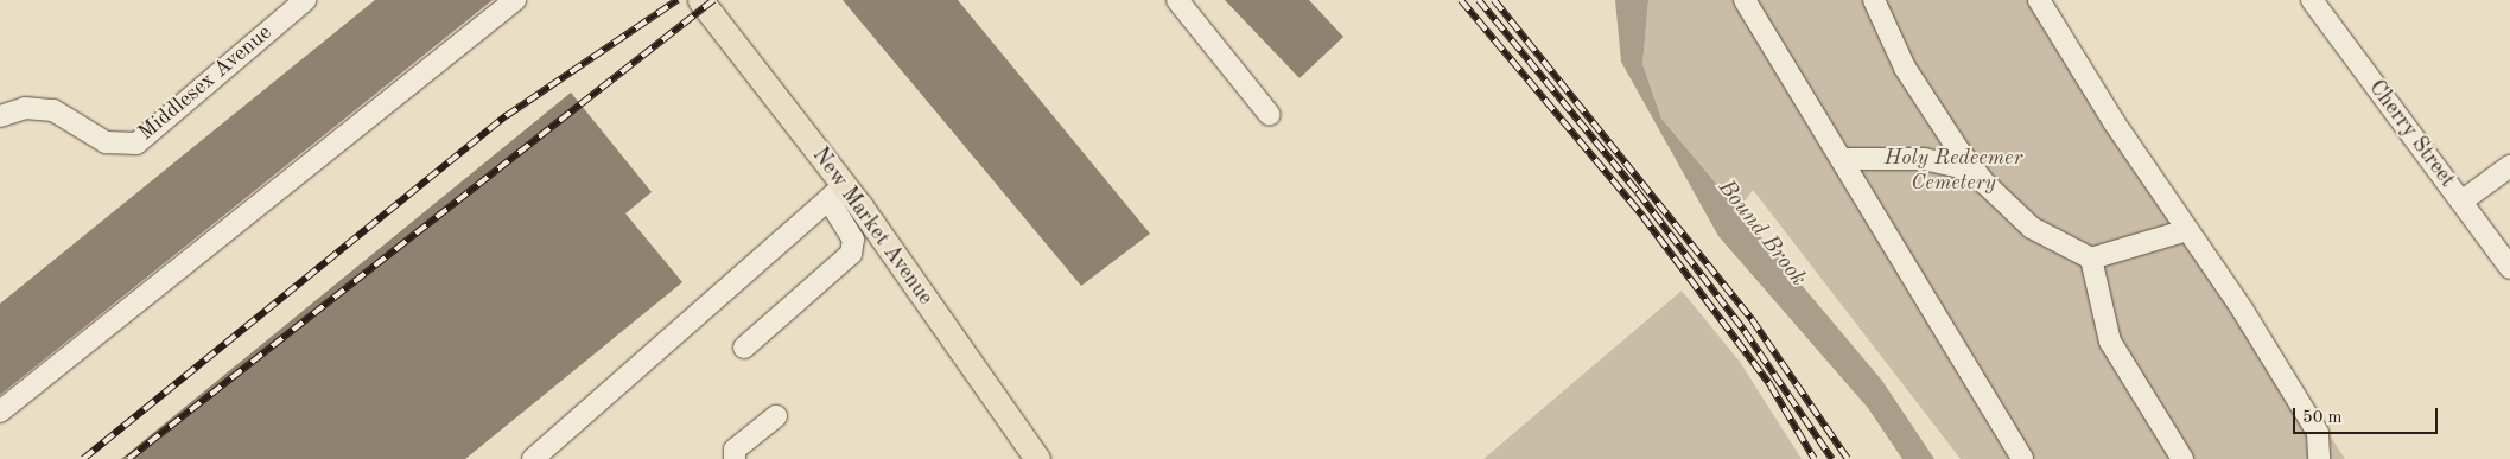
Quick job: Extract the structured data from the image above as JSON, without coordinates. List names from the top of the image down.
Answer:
{
  "streets": {
    "main road": ["New Market Avenue"],
    "street": ["Middlesex Avenue", "Cherry Street"]
  },
  "water": ["Bound Brook"],
  "parks": ["Holy Redeemer Cemetery"],
  "scale_bar": "50 m"
}
